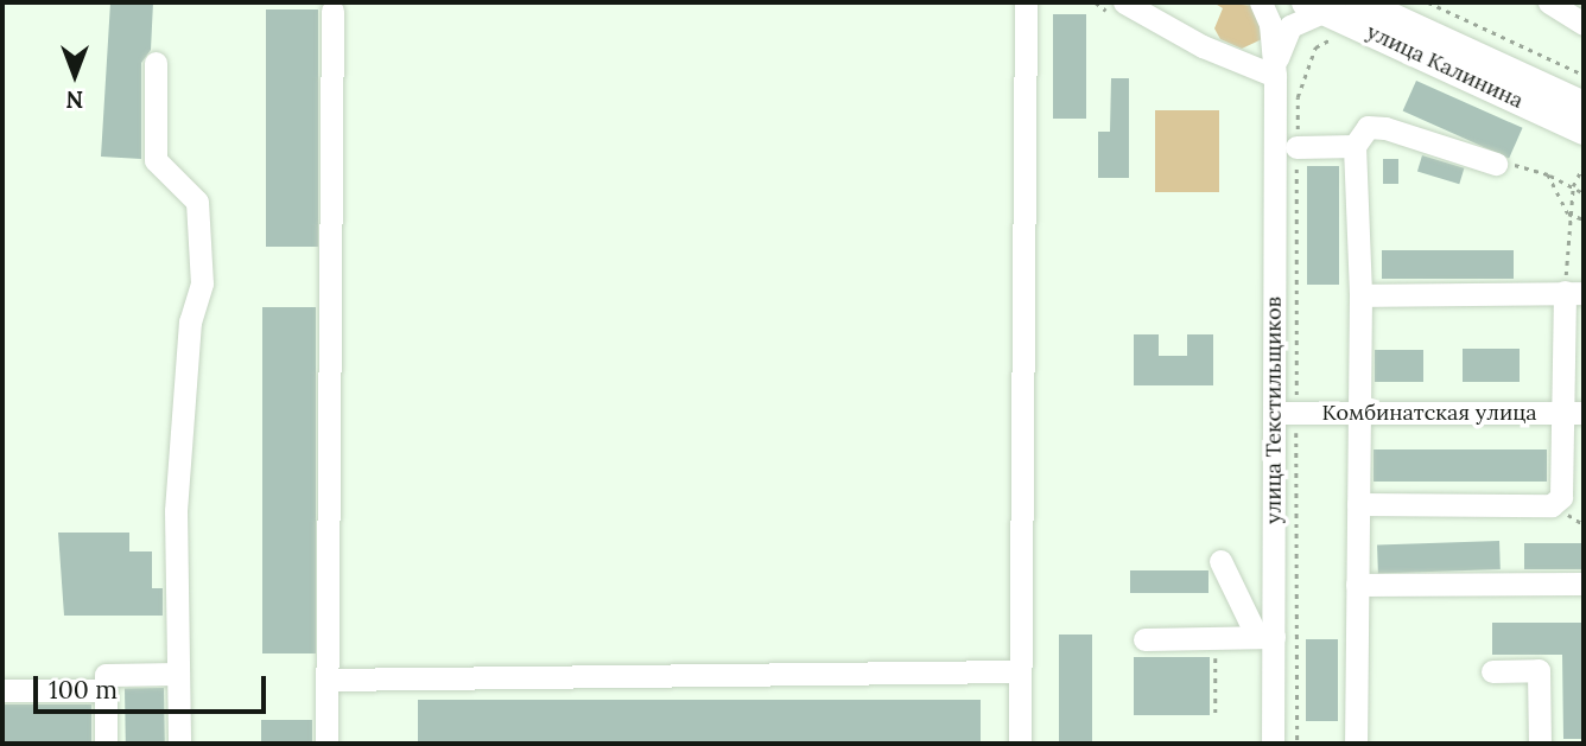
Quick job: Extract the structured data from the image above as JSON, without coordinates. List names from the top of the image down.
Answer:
{
  "streets": {
    "main road": ["улица Калинина"],
    "street": ["улица Текстильщиков", "Комбинатская улица"]
  },
  "crossings": [
    ["улица Калинина", "улица Текстильщиков"],
    ["улица Текстильщиков", "Комбинатская улица"]
  ],
  "scale_bar": "100 m",
  "north": "bottom"
}
